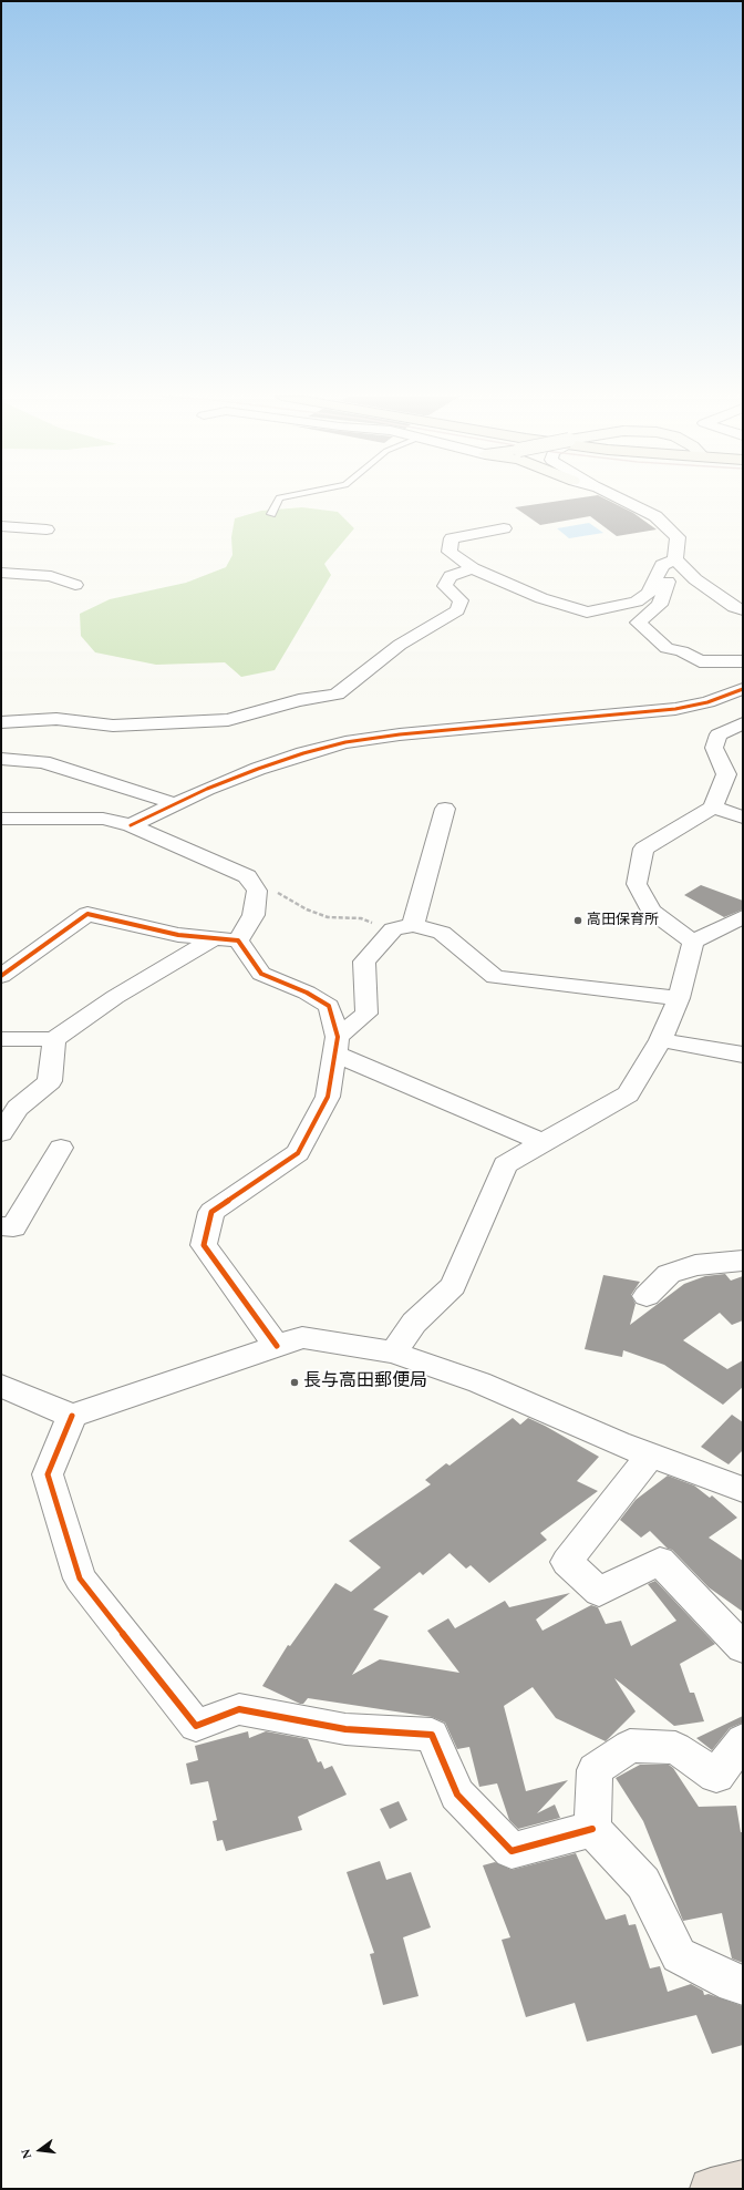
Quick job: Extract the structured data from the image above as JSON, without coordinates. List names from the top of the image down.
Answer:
{
  "places": ["高田保育所", "長与高田郵便局"],
  "north": "left"
}
